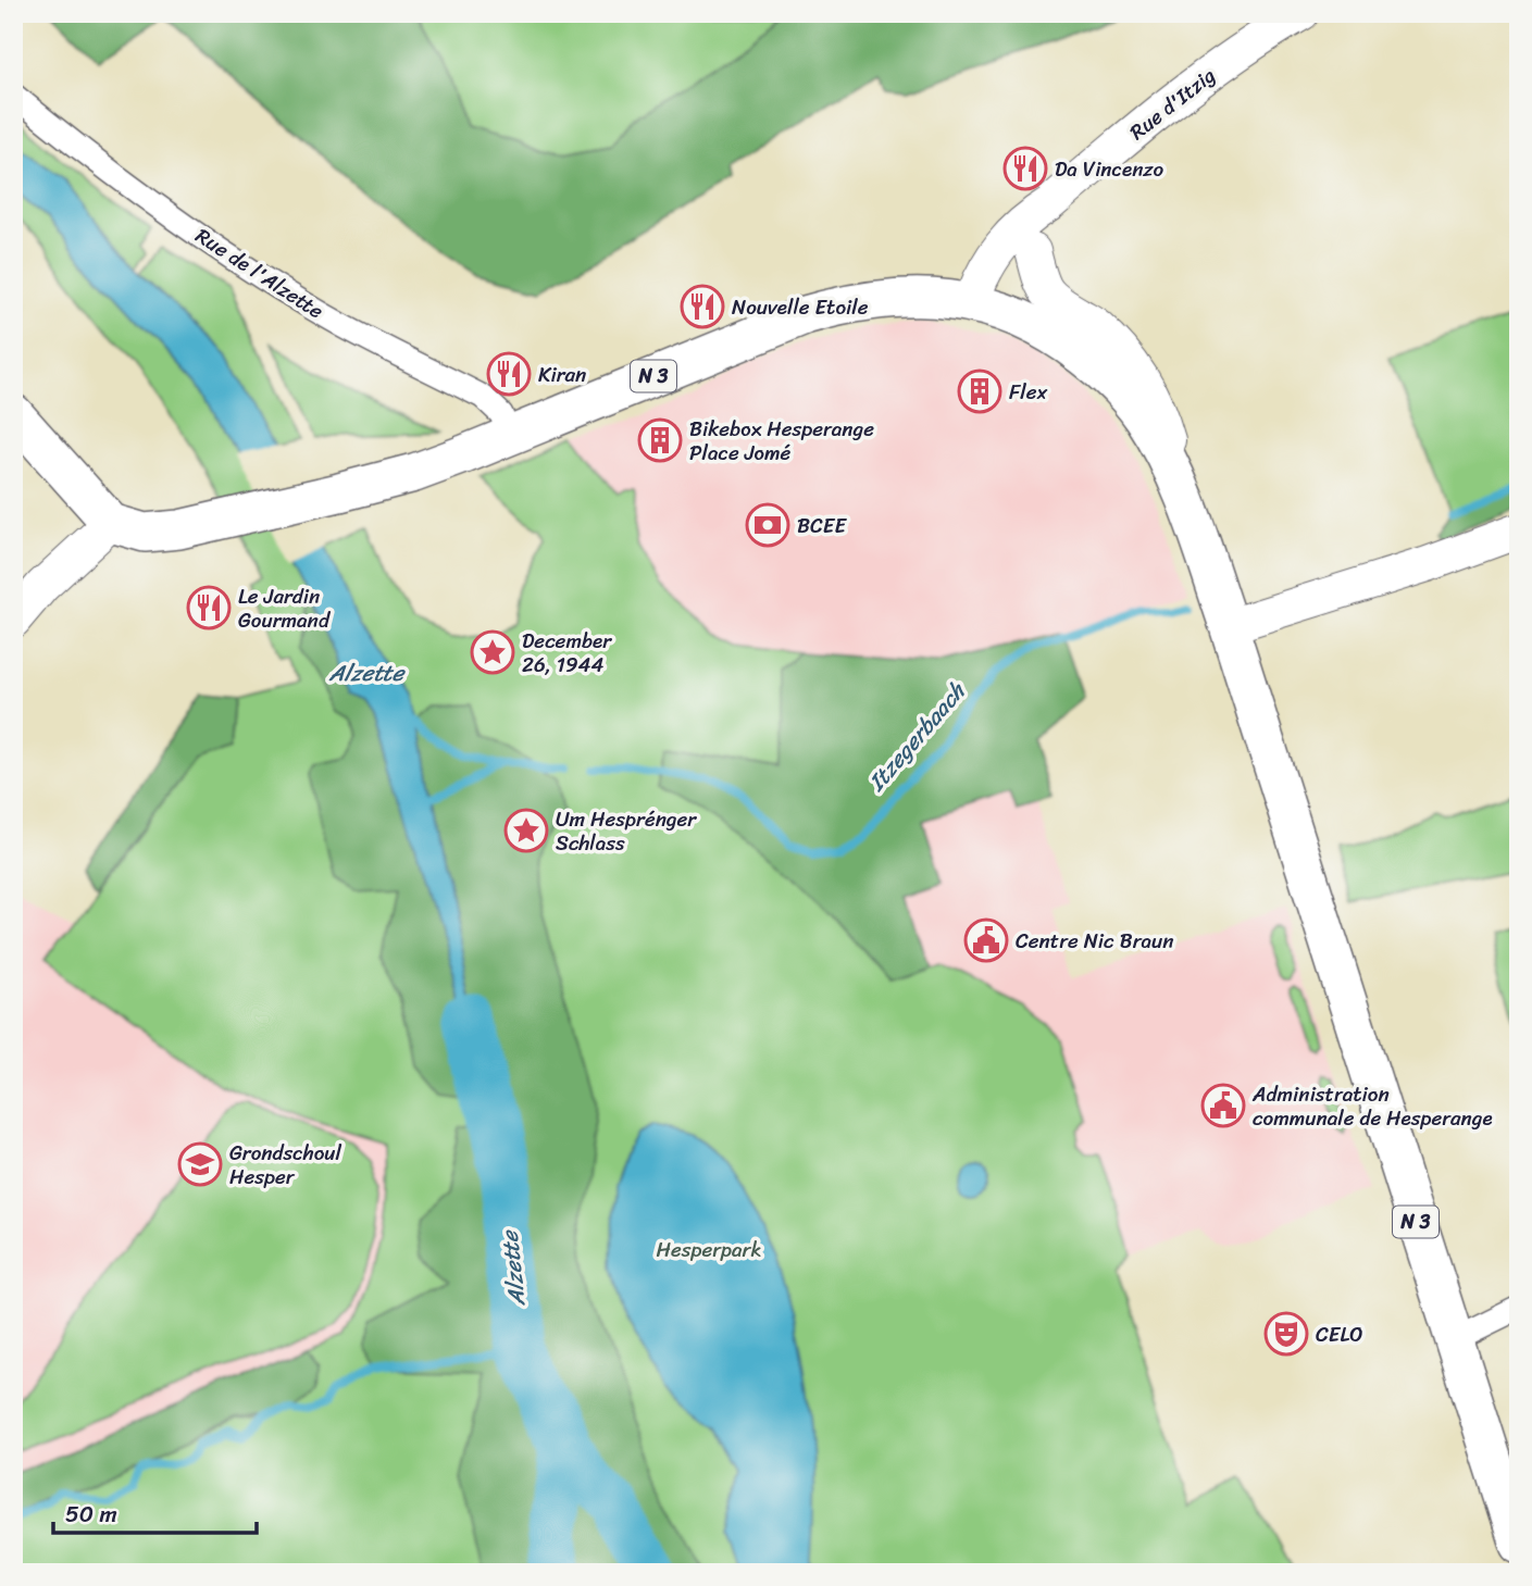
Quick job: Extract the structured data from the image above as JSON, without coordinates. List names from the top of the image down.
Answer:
{
  "streets": {
    "main road": ["Rue d'Itzig", "N 3"],
    "street": ["Rue de l'Alzette"]
  },
  "crossings": [
    ["Rue d'Itzig", "N 3"],
    ["Rue de l'Alzette", "N 3"]
  ],
  "water": ["Alzette", "Itzegerbaach"],
  "parks": ["Hesperpark"],
  "places": {
    "restaurant": [
      "Da Vincenzo",
      "Nouvelle Etoile",
      "Kiran",
      "Le Jardin Gourmand"
    ],
    "building": ["Flex", "Bikebox Hesperange Place Jomé"],
    "bank": ["BCEE"],
    "place": ["December 26, 1944", "Um Hesprénger Schlass"],
    "public building": ["Centre Nic Braun", "Administration communale de Hesperange"],
    "school or university": ["Grondschoul Hesper"],
    "theatre": ["CELO"]
  },
  "scale_bar": "50 m"
}
